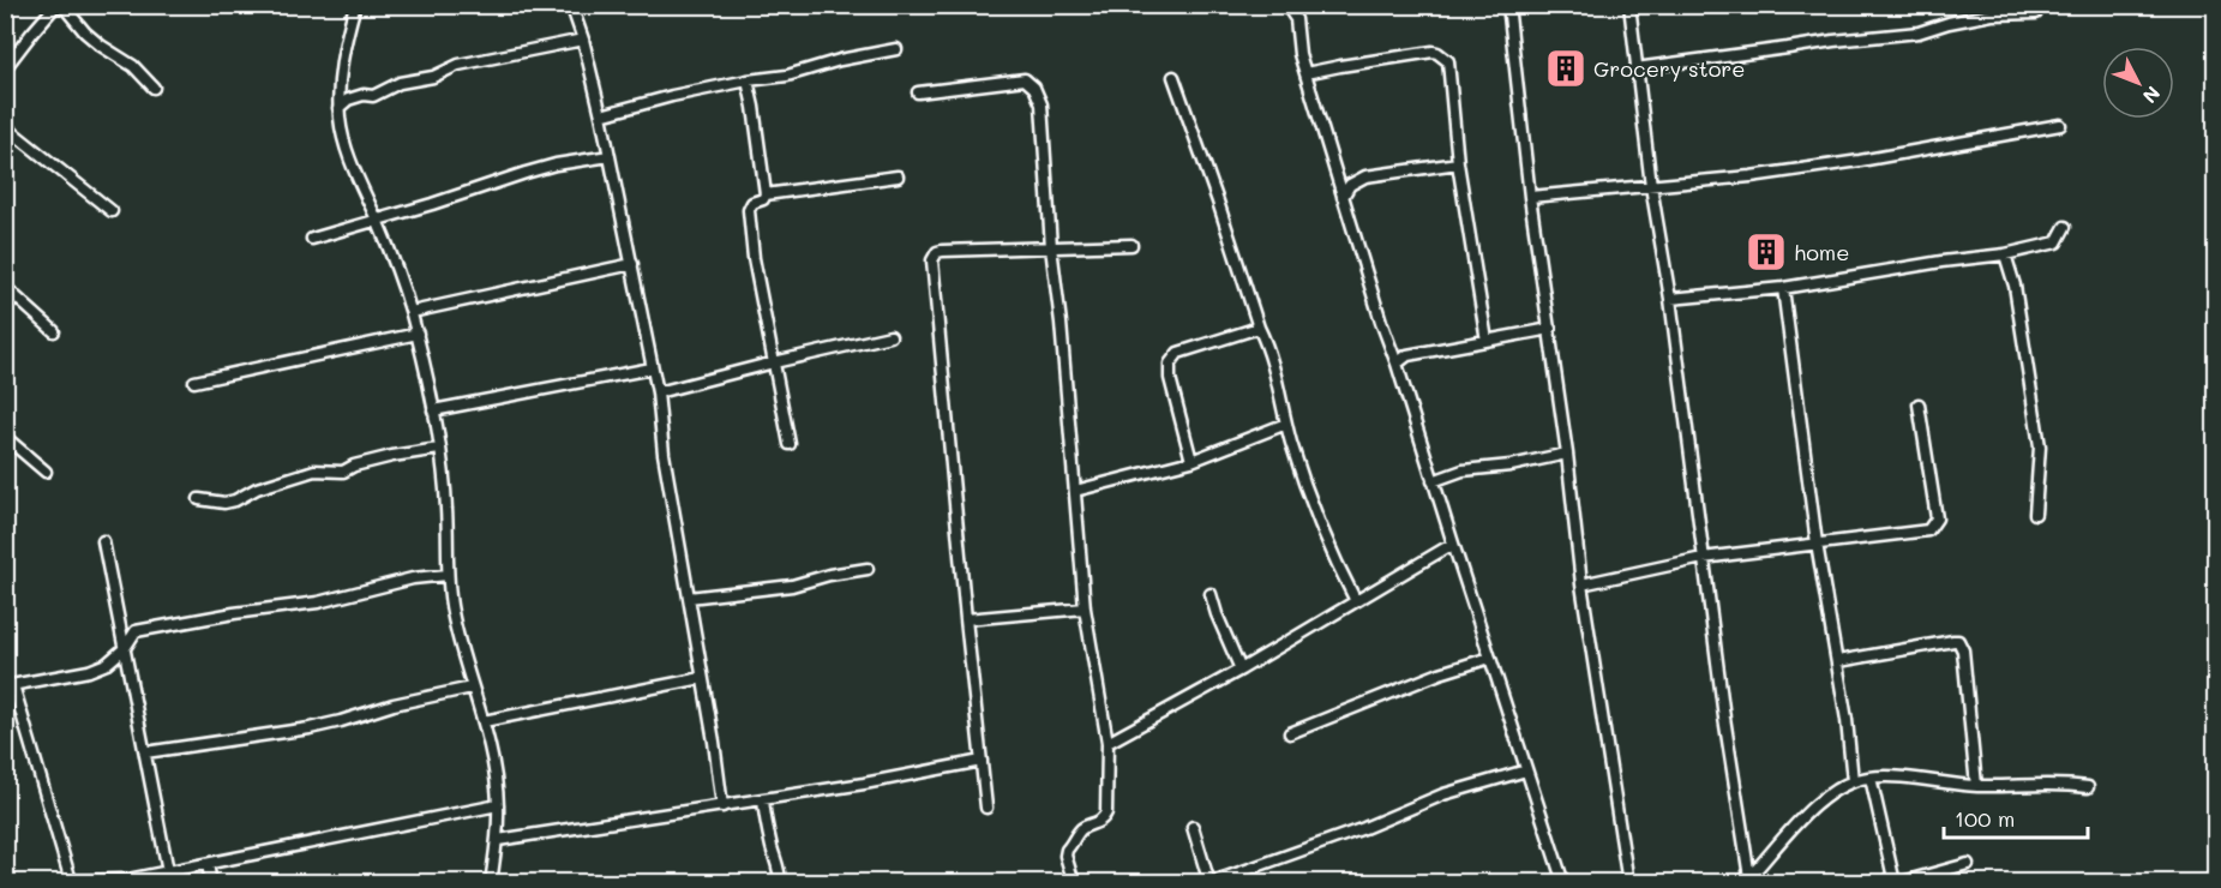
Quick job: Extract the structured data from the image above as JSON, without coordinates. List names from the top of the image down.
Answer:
{
  "places": {
    "building": ["Grocery store", "home"]
  },
  "scale_bar": "100 m",
  "north": "bottom right"
}
